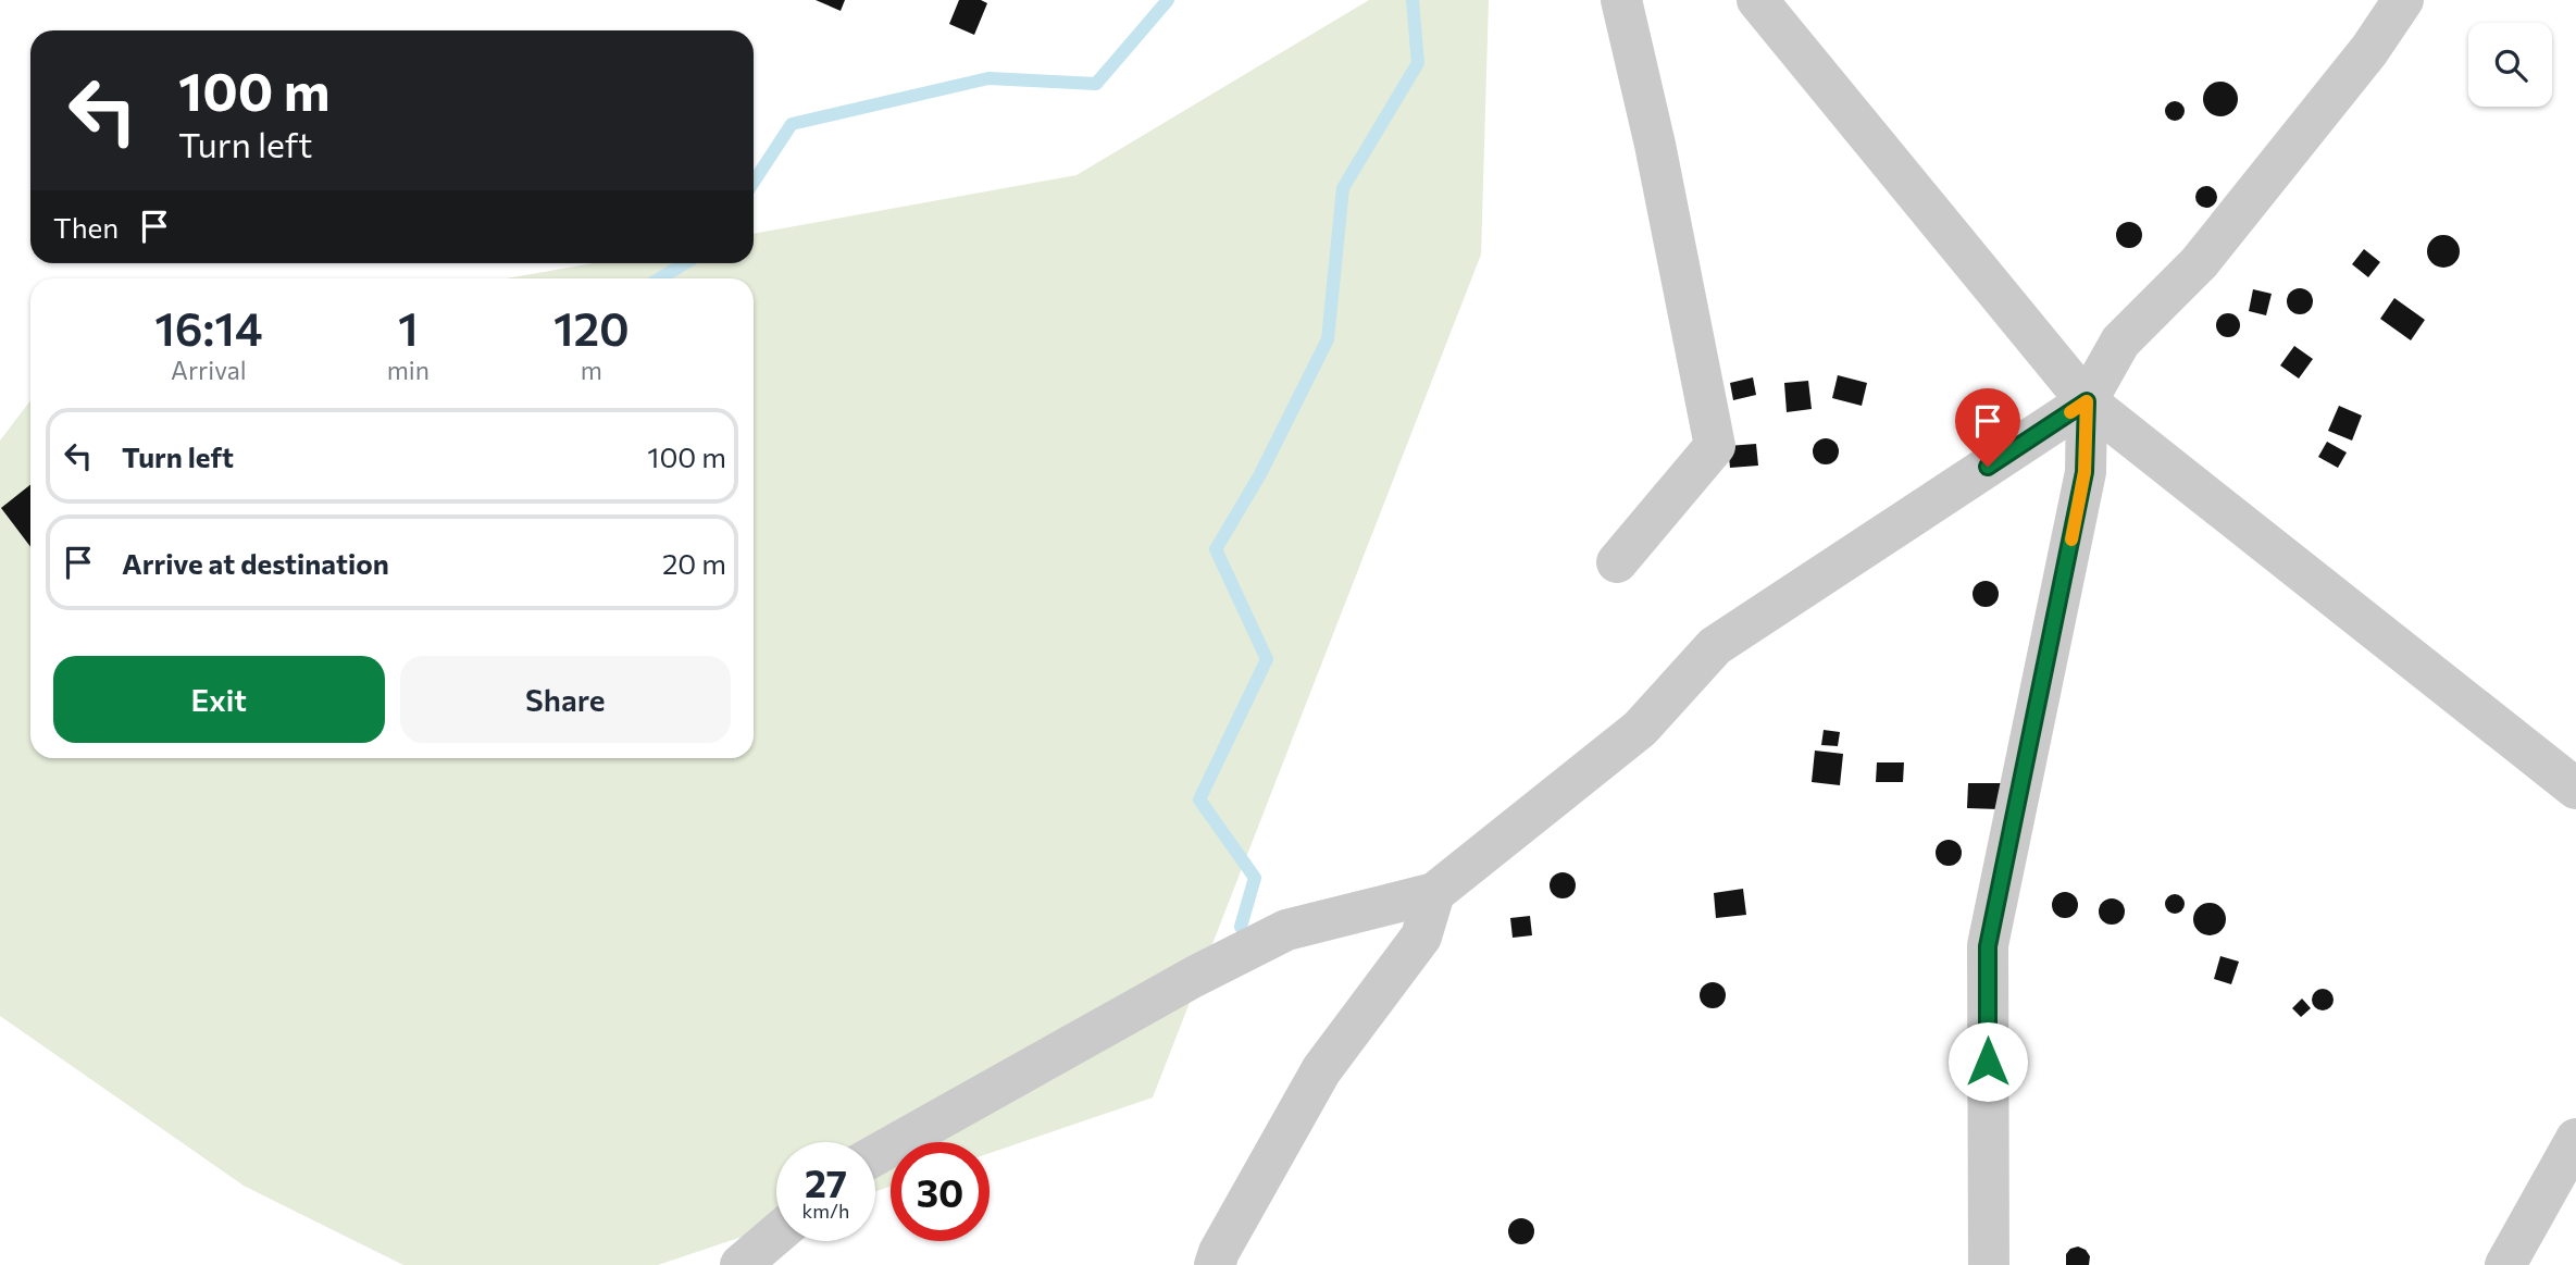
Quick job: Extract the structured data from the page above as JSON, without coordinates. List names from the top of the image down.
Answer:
{
  "page": {
    "turn": ["100 m", "Turn left"],
    "then": "Then",
    "eta": [
      "16:14",
      "Arrival",
      "1",
      "min",
      "120",
      "m"
    ],
    "list": [
      {
        "name": "Turn left",
        "value": "100 m"
      },
      {
        "name": "Arrive at destination",
        "value": "20 m"
      }
    ],
    "buttons": ["Exit", "Share"],
    "speed": "27 km/h",
    "limit": "30"
  }
}
